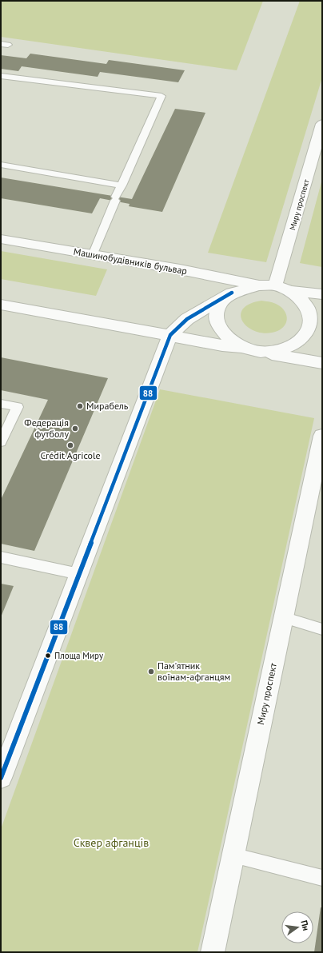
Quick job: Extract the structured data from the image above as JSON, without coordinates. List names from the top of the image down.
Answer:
{
  "streets": {
    "street": ["Миру проспект", "Машинобудівників бульвар"]
  },
  "crossings": [
    ["Миру проспект", "Машинобудівників бульвар"]
  ],
  "parks": ["Сквер афганців"],
  "places": [
    "Мирабель",
    "Федерація футболу",
    "Crédit Agricole",
    "Площа Миру",
    "Пам'ятник воїнам-афганцям"
  ],
  "lines": ["transit line 88"],
  "north": "right"
}
